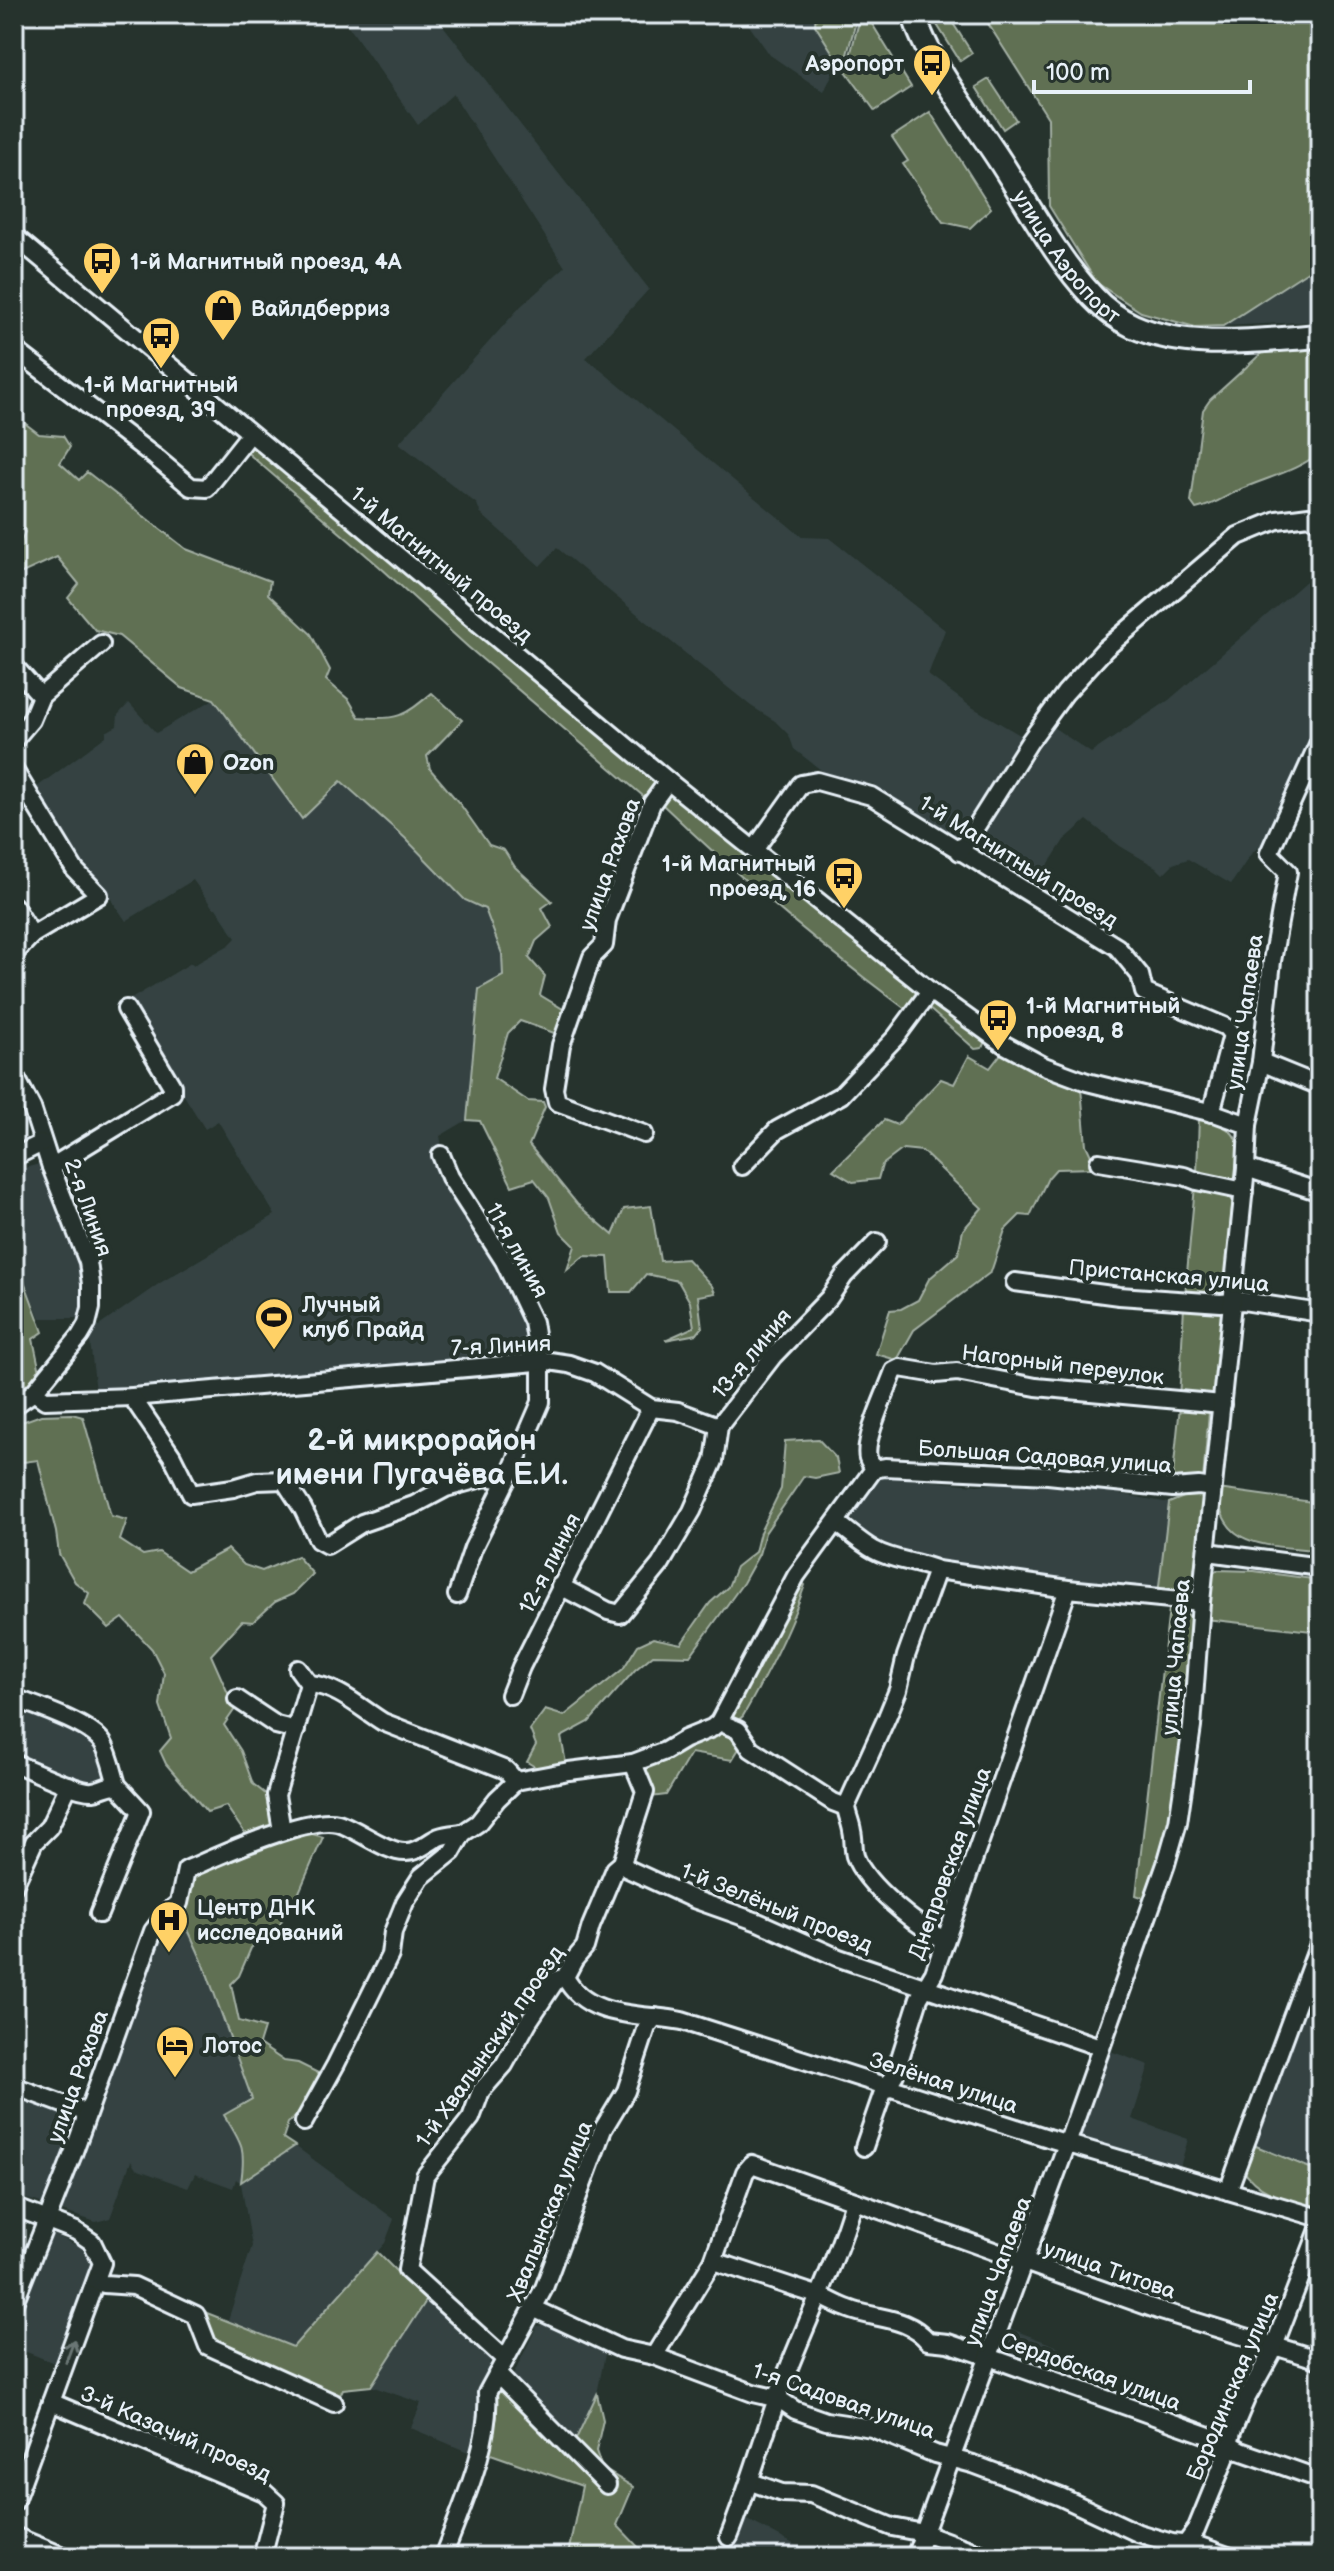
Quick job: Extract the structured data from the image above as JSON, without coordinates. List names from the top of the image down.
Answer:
{
  "streets": {
    "main road": ["улица Аэропорт"],
    "street": [
      "1-й Магнитный проезд",
      "улица Рахова",
      "улица Чапаева",
      "2-я Линия",
      "11-я линия",
      "Пристанская улица",
      "7-я Линия",
      "13-я линия",
      "Нагорный переулок",
      "Большая Садовая улица",
      "12-я линия",
      "Днепровская улица",
      "1-й Зелёный проезд",
      "1-й Хвалынский проезд",
      "Зелёная улица",
      "Хвалынская улица",
      "улица Титова",
      "Сердобская улица",
      "Бородинская улица",
      "1-я Садовая улица",
      "3-й Казачий проезд"
    ]
  },
  "crossings": [
    ["1-й Магнитный проезд", "улица Рахова"],
    ["1-й Магнитный проезд", "улица Чапаева"],
    ["улица Чапаева", "Пристанская улица"],
    ["улица Чапаева", "Нагорный переулок"],
    ["улица Чапаева", "Большая Садовая улица"],
    ["улица Чапаева", "1-й Зелёный проезд"],
    ["улица Чапаева", "Зелёная улица"],
    ["улица Чапаева", "улица Титова"],
    ["улица Чапаева", "Сердобская улица"],
    ["улица Чапаева", "1-я Садовая улица"],
    ["2-я Линия", "7-я Линия"],
    ["11-я линия", "7-я Линия"],
    ["7-я Линия", "13-я линия"],
    ["7-я Линия", "12-я линия"],
    ["13-я линия", "12-я линия"],
    ["Нагорный переулок", "Большая Садовая улица"],
    ["Днепровская улица", "1-й Зелёный проезд"],
    ["Днепровская улица", "Зелёная улица"],
    ["1-й Зелёный проезд", "1-й Хвалынский проезд"],
    ["1-й Хвалынский проезд", "Зелёная улица"],
    ["1-й Хвалынский проезд", "Хвалынская улица"],
    ["Зелёная улица", "Хвалынская улица"],
    ["Хвалынская улица", "1-я Садовая улица"],
    ["улица Титова", "Сердобская улица"],
    ["улица Титова", "Бородинская улица"],
    ["Сердобская улица", "Бородинская улица"],
    ["Бородинская улица", "1-я Садовая улица"]
  ],
  "districts": ["2-й микрорайон имени Пугачёва Е.И."],
  "places": {
    "bus stop": [
      "Аэропорт",
      "1-й Магнитный проезд, 4А",
      "1-й Магнитный проезд, 39",
      "1-й Магнитный проезд, 16",
      "1-й Магнитный проезд, 8"
    ],
    "shop": ["Вайлдберриз", "Ozon"],
    "sports": ["Лучный клуб Прайд"],
    "hospital": ["Центр ДНК исследований"],
    "hotel": ["Лотос"]
  },
  "scale_bar": "100 m"
}
